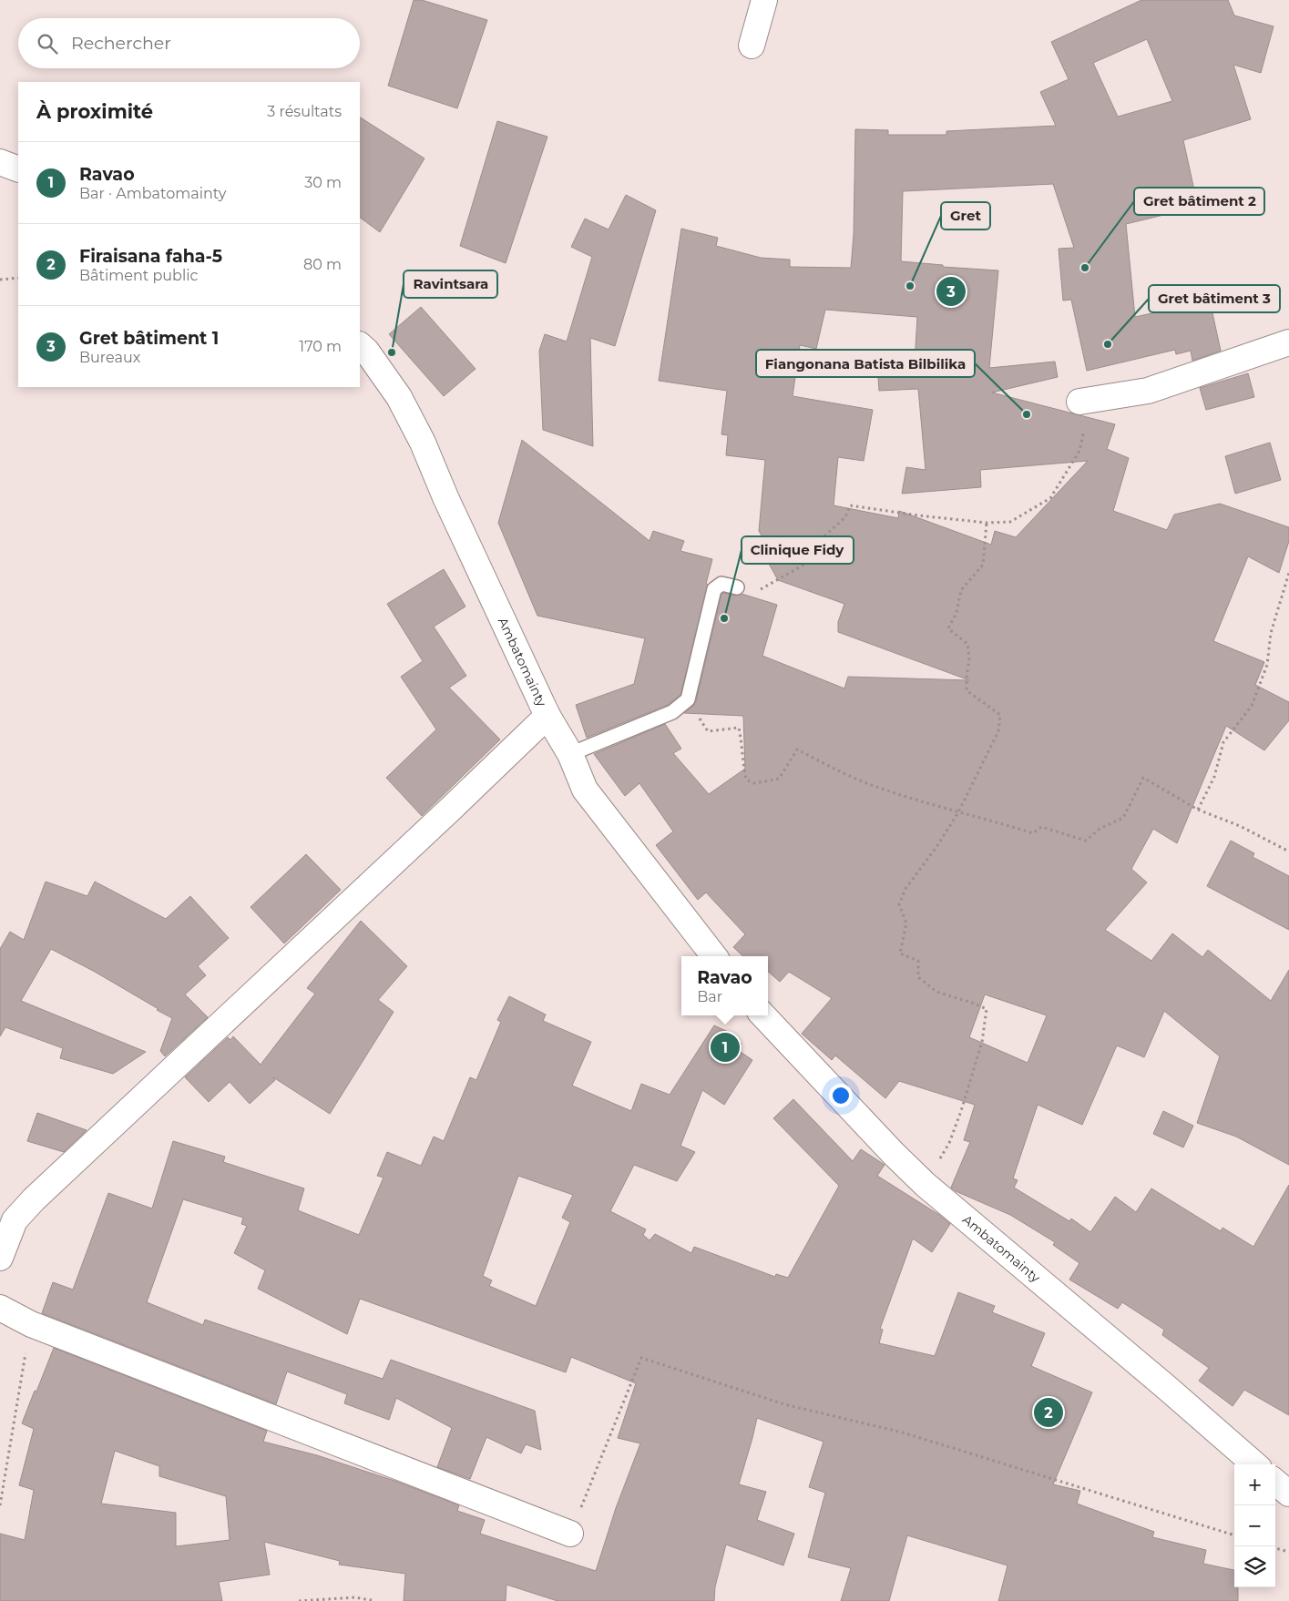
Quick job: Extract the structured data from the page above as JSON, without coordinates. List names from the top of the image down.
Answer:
{
  "streets": {
    "street": ["Ambatomainty"]
  },
  "places": [
    "Gret bâtiment 2",
    "Gret",
    "Gret bâtiment 3",
    "Ravintsara",
    "Fiangonana Batista Bilbilika",
    "Clinique Fidy"
  ],
  "page": {
    "search": "Rechercher",
    "heading": ["À proximité", "3 résultats"],
    "list": [
      {
        "mark": "1",
        "name": "Ravao",
        "note": "Bar · Ambatomainty",
        "value": "30 m"
      },
      {
        "mark": "2",
        "name": "Firaisana faha-5",
        "note": "Bâtiment public",
        "value": "80 m"
      },
      {
        "mark": "3",
        "name": "Gret bâtiment 1",
        "note": "Bureaux",
        "value": "170 m"
      }
    ],
    "pins": ["3", "1", "2"],
    "popup": ["Ravao", "Bar"],
    "map_buttons": ["+", "−"]
  }
}
